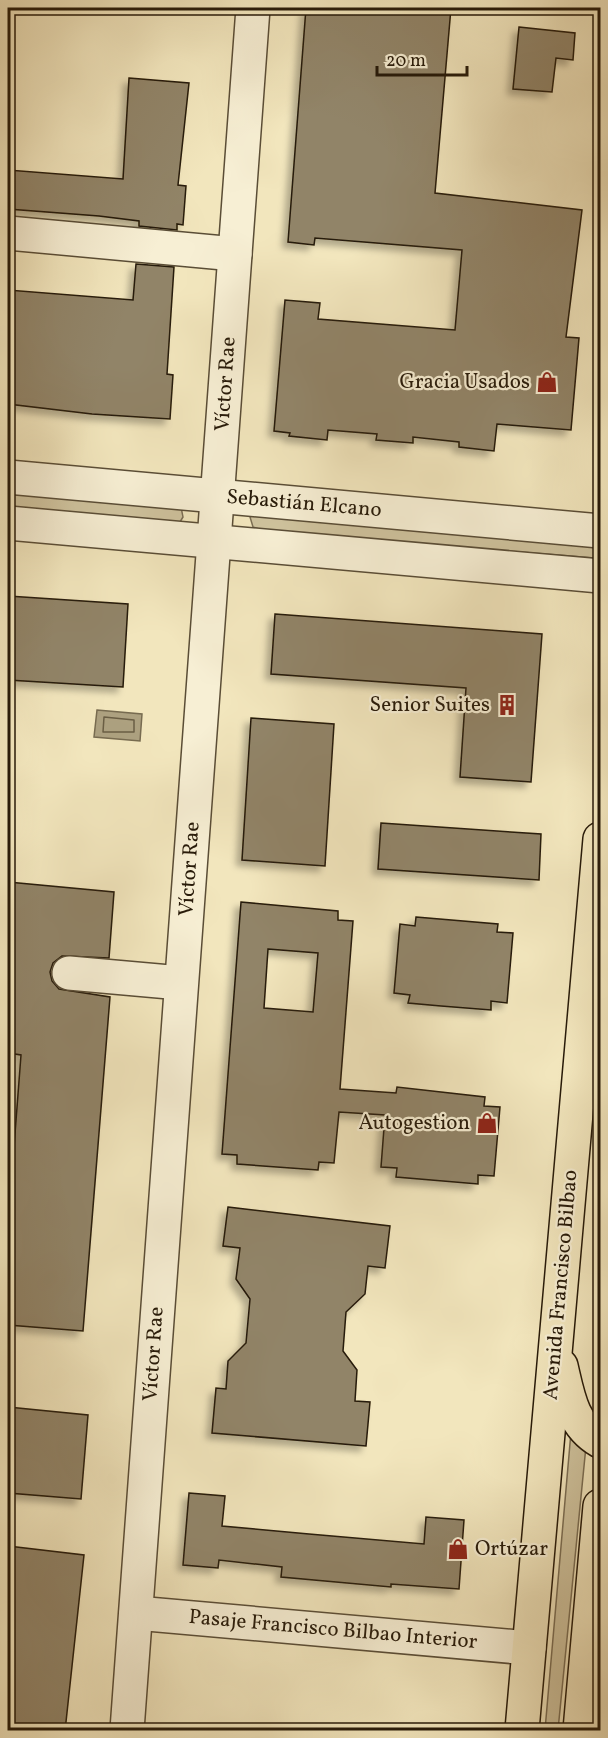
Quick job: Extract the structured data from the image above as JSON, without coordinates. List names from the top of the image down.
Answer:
{
  "streets": {
    "main road": ["Avenida Francisco Bilbao"],
    "street": ["Víctor Rae", "Sebastián Elcano", "Pasaje Francisco Bilbao Interior"]
  },
  "crossings": [
    ["Víctor Rae", "Sebastián Elcano"],
    ["Víctor Rae", "Pasaje Francisco Bilbao Interior"],
    ["Avenida Francisco Bilbao", "Pasaje Francisco Bilbao Interior"]
  ],
  "places": {
    "shop": ["Gracia Usados", "Autogestion", "Ortúzar"],
    "building": ["Senior Suites"]
  },
  "scale_bar": "20 m"
}
